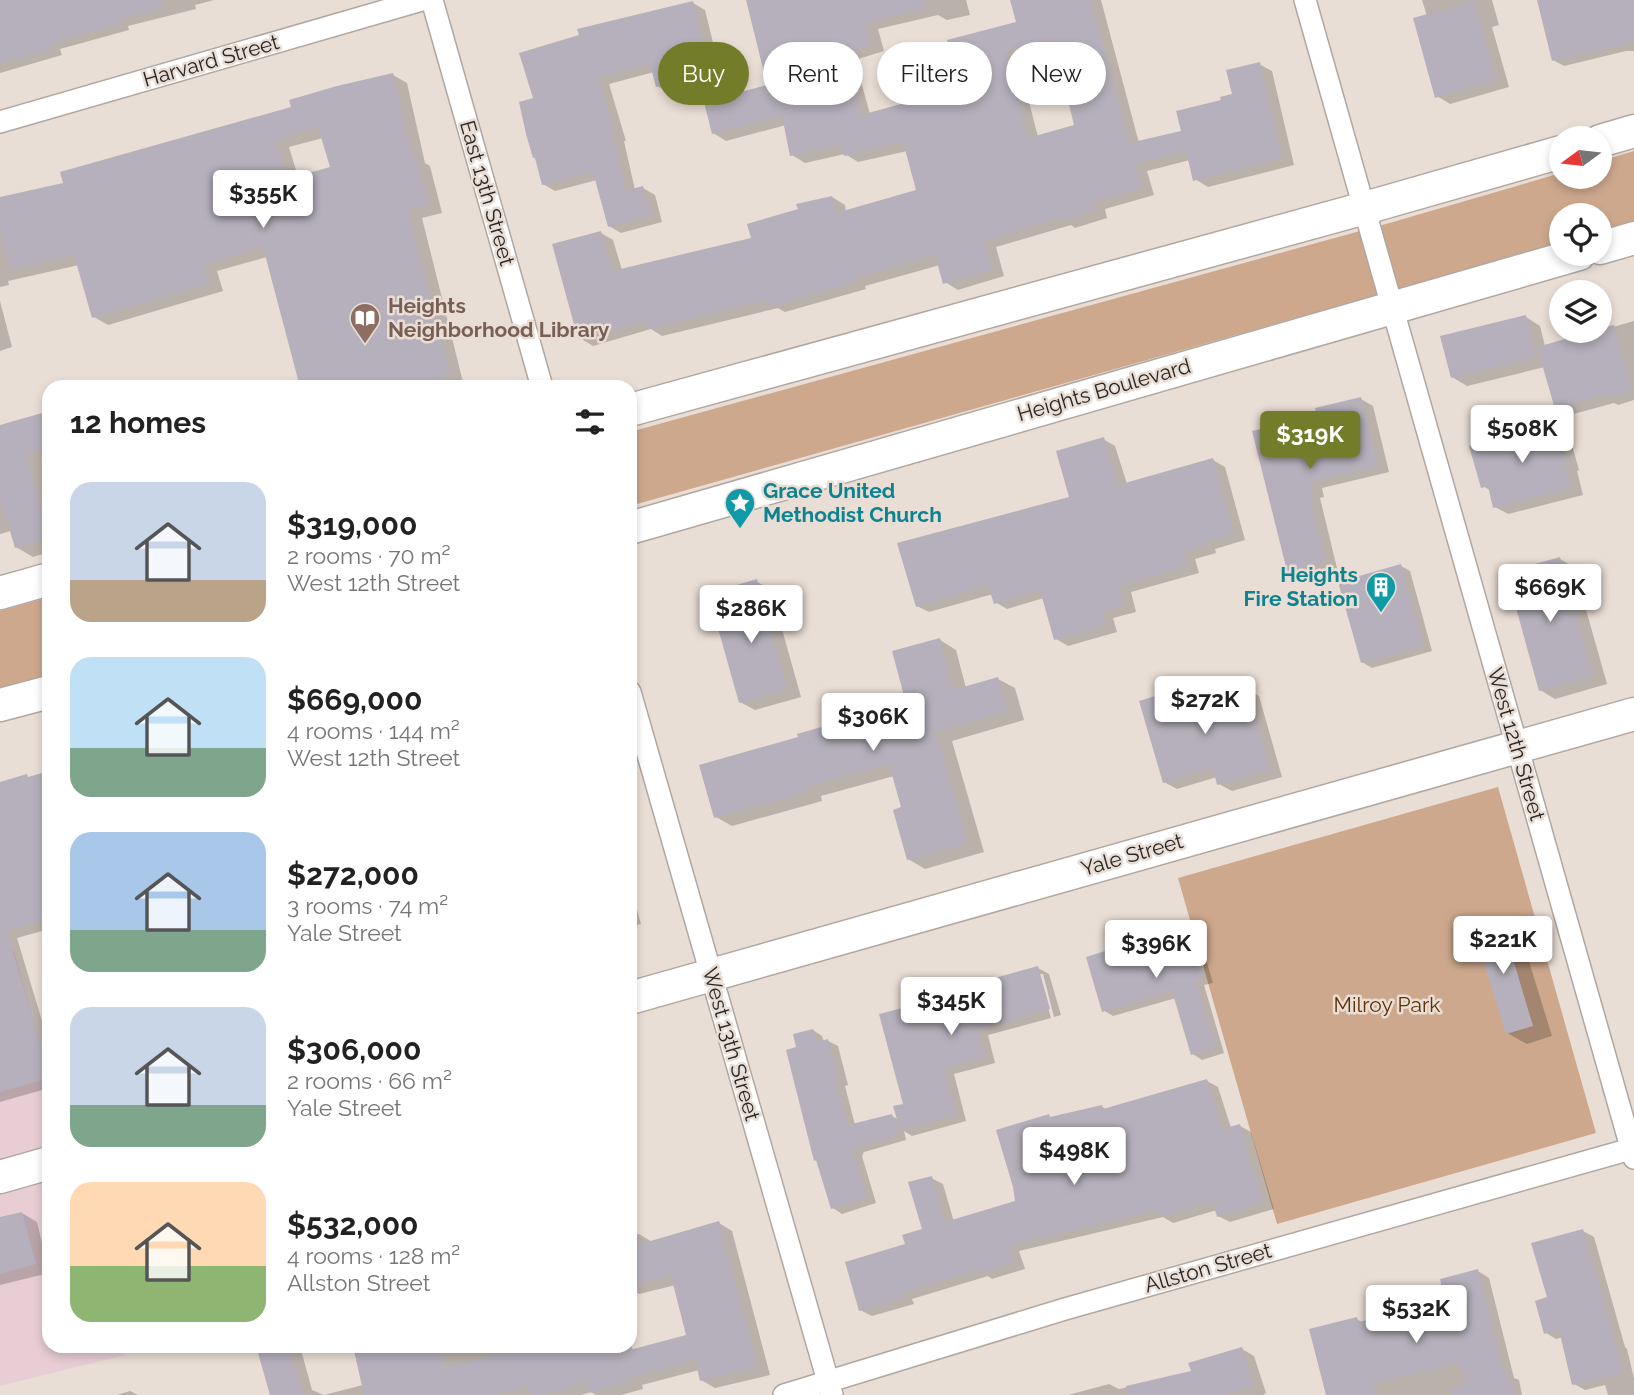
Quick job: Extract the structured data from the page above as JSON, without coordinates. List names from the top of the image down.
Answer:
{
  "streets": {
    "main road": ["Heights Boulevard", "Yale Street"],
    "street": [
      "Harvard Street",
      "East 13th Street",
      "West 12th Street",
      "West 13th Street",
      "Allston Street"
    ]
  },
  "crossings": [
    ["Heights Boulevard", "West 12th Street"],
    ["West 12th Street", "Yale Street"],
    ["West 12th Street", "Allston Street"],
    ["Yale Street", "West 13th Street"],
    ["West 13th Street", "Allston Street"]
  ],
  "parks": ["Milroy Park"],
  "places": {
    "library": ["Heights Neighborhood Library"],
    "place": ["Grace United Methodist Church"],
    "building": ["Heights Fire Station"]
  },
  "north": "left",
  "page": {
    "chip": [
      "Buy",
      "Rent",
      "Filters",
      "New"
    ],
    "price": [
      "$355K",
      "$508K",
      "$319K",
      "$669K",
      "$286K",
      "$272K",
      "$306K",
      "$221K",
      "$396K",
      "$345K",
      "$498K",
      "$532K"
    ],
    "heading": "12 homes",
    "list": [
      {
        "name": "$319,000",
        "note": "2 rooms · 70 m² · West 12th Street"
      },
      {
        "name": "$669,000",
        "note": "4 rooms · 144 m² · West 12th Street"
      },
      {
        "name": "$272,000",
        "note": "3 rooms · 74 m² · Yale Street"
      },
      {
        "name": "$306,000",
        "note": "2 rooms · 66 m² · Yale Street"
      },
      {
        "name": "$532,000",
        "note": "4 rooms · 128 m² · Allston Street"
      }
    ]
  }
}
